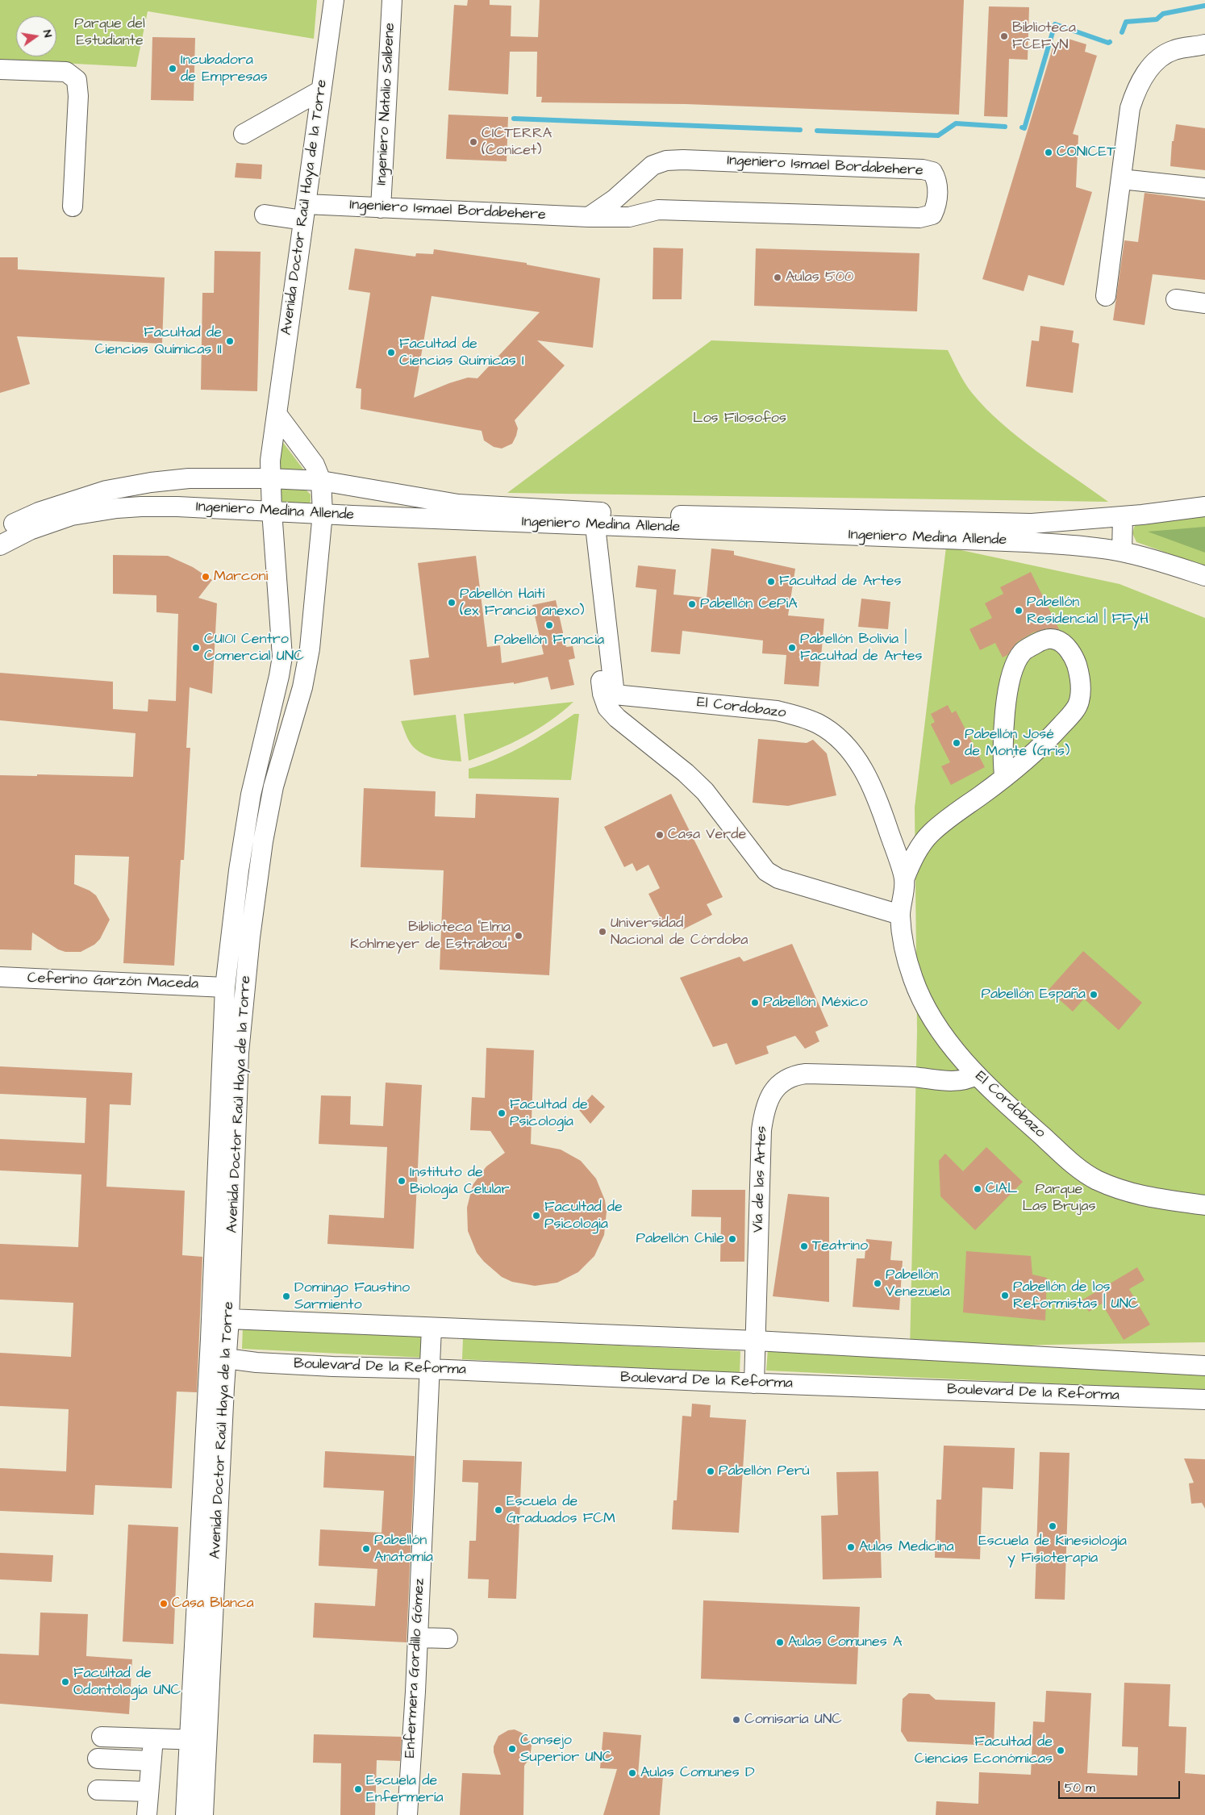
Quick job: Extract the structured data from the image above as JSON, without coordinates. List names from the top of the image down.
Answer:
{
  "streets": {
    "street": [
      "Ingeniero Natalio Salbene",
      "Ingeniero Ismael Bordabehere",
      "Avenida Doctor Raúl Haya de la Torre",
      "Ingeniero Medina Allende",
      "El Cordobazo",
      "Ceferino Garzón Maceda",
      "Vía de las Artes",
      "Boulevard De la Reforma",
      "Enfermera Gordillo Gómez"
    ]
  },
  "crossings": [
    ["Ingeniero Natalio Salbene", "Ingeniero Ismael Bordabehere"],
    ["Ingeniero Ismael Bordabehere", "Avenida Doctor Raúl Haya de la Torre"],
    ["Avenida Doctor Raúl Haya de la Torre", "Ingeniero Medina Allende"],
    ["Avenida Doctor Raúl Haya de la Torre", "Ceferino Garzón Maceda"],
    ["Avenida Doctor Raúl Haya de la Torre", "Boulevard De la Reforma"],
    ["El Cordobazo", "Vía de las Artes"],
    ["Vía de las Artes", "Boulevard De la Reforma"],
    ["Boulevard De la Reforma", "Enfermera Gordillo Gómez"]
  ],
  "parks": ["Parque del Estudiante", "Los Filosofos", "Parque Las Brujas"],
  "places": [
    "Biblioteca FCEFyN",
    "Incubadora de Empresas",
    "CICTERRA (Conicet)",
    "CONICET",
    "Aulas 500",
    "Facultad de Ciencias Químicas II",
    "Facultad de Ciencias Químicas I",
    "Marconi",
    "Facultad de Artes",
    "Pabellón Haití (ex Francia anexo)",
    "Pabellón CePiA",
    "Pabellón Residencial | FFyH",
    "Pabellón Francia",
    "CU101 Centro Comercial UNC",
    "Pabellón Bolivia | Facultad de Artes",
    "Pabellón José de Monte (Gris)",
    "Casa Verde",
    "Universidad Nacional de Córdoba",
    "Biblioteca \"Elma Kohlmeyer de Estrabou\"",
    "Pabellón España",
    "Pabellón México",
    "Facultad de Psicología",
    "Instituto de Biología Celular",
    "CIAL",
    "Facultad de Psicologia",
    "Pabellón Chile",
    "Teatrino",
    "Pabellón Venezuela",
    "Pabellón de los Reformistas | UNC",
    "Domingo Faustino Sarmiento",
    "Pabellón Perú",
    "Escuela de Graduados FCM",
    "Escuela de Kinesiología y Fisioterapia",
    "Aulas Medicina",
    "Pabellón Anatomía",
    "Casa Blanca",
    "Aulas Comunes A",
    "Facultad de Odontología UNC",
    "Comisaría UNC",
    "Consejo Superior UNC",
    "Facultad de Ciencias Económicas",
    "Aulas Comunes D",
    "Escuela de Enfermería"
  ],
  "scale_bar": "50 m",
  "north": "right"
}
